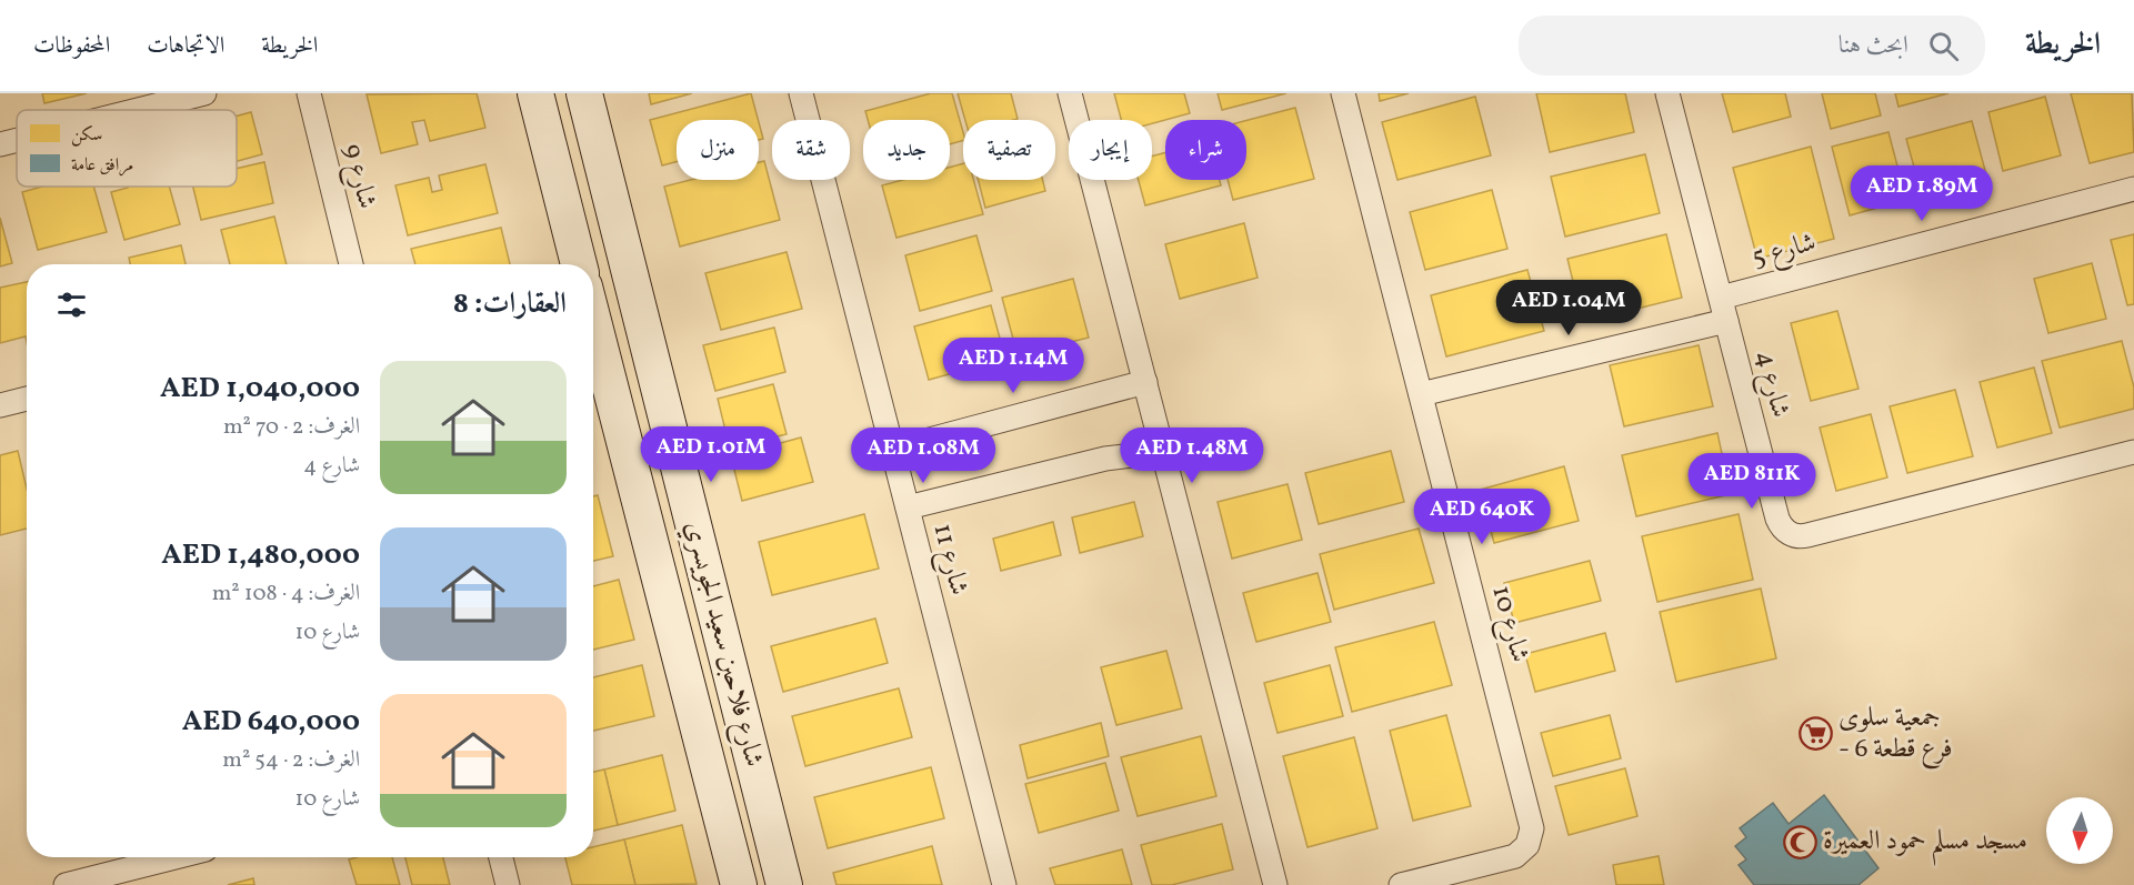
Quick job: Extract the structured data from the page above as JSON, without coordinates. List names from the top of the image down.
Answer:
{
  "streets": {
    "street": [
      "شارع 9",
      "شارع 5",
      "شارع 4",
      "شارع 11",
      "شارع 10",
      "شارع فلاحبن سعيد الجويسري"
    ]
  },
  "crossings": [
    ["شارع 5", "شارع 4"]
  ],
  "places": {
    "supermarket": ["جمعية سلوى - فرع قطعة 6"],
    "mosque": ["مسجد مسلم حمود العميرة"]
  },
  "legend": ["سكن", "مرافق عامة"],
  "north": "bottom",
  "page": {
    "header": "الخريطة",
    "search": "ابحث هنا",
    "nav": ["الخريطة", "الاتجاهات", "المحفوظات"],
    "chip": [
      "شراء",
      "إيجار",
      "تصفية",
      "جديد",
      "شقة",
      "منزل"
    ],
    "price": [
      "AED 1.89M",
      "AED 1.04M",
      "AED 1.14M",
      "AED 1.01M",
      "AED 1.08M",
      "AED 1.48M",
      "AED 811K",
      "AED 640K"
    ],
    "heading": "العقارات: 8",
    "list": [
      {
        "name": "AED 1,040,000",
        "note": "الغرف: 2 · 70 m² · شارع 4"
      },
      {
        "name": "AED 1,480,000",
        "note": "الغرف: 4 · 108 m² · شارع 10"
      },
      {
        "name": "AED 640,000",
        "note": "الغرف: 2 · 54 m² · شارع 10"
      }
    ]
  }
}
